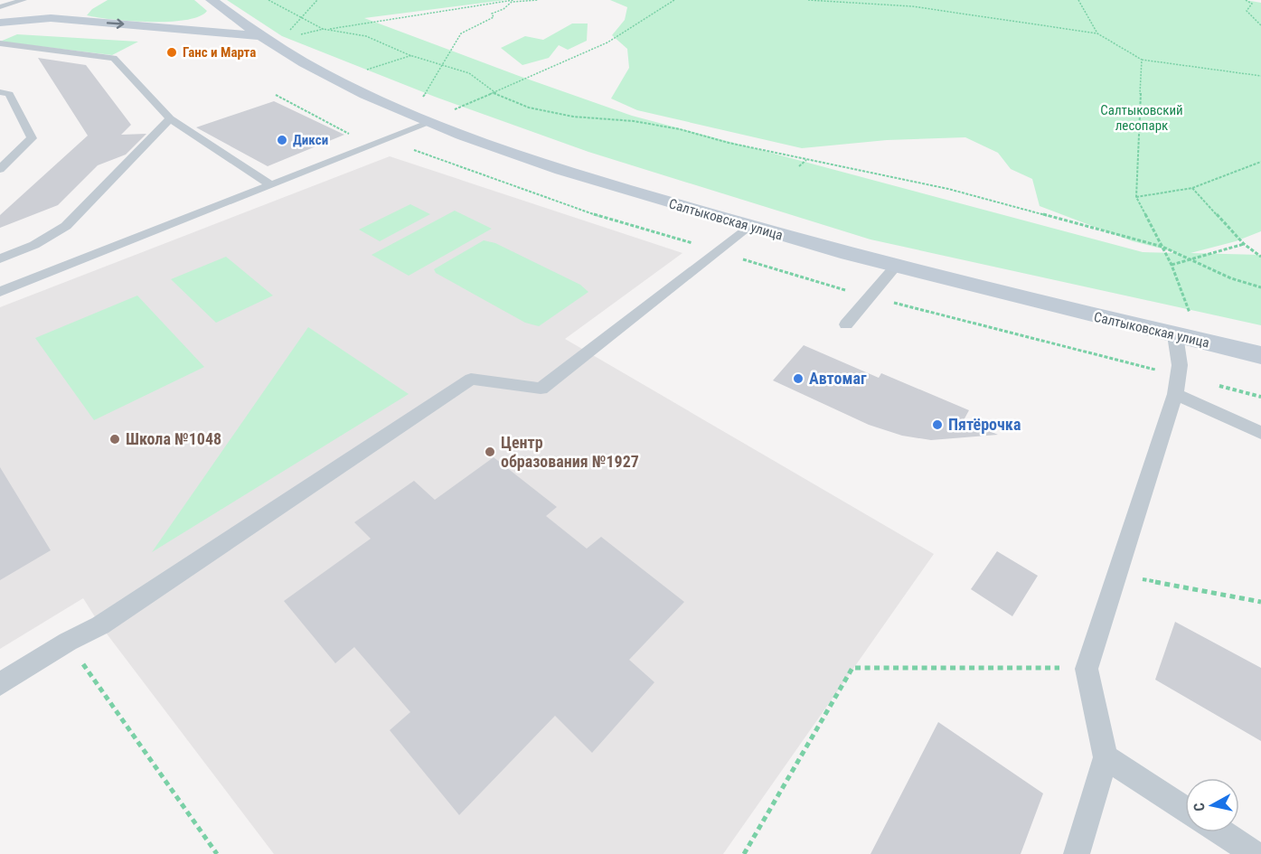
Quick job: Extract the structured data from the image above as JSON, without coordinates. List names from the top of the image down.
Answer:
{
  "streets": {
    "street": ["Салтыковская улица"]
  },
  "parks": ["Салтыковский лесопарк"],
  "places": [
    "Ганс и Марта",
    "Дикси",
    "Автомаг",
    "Пятёрочка",
    "Школа №1048",
    "Центр образования №1927"
  ],
  "north": "left"
}
